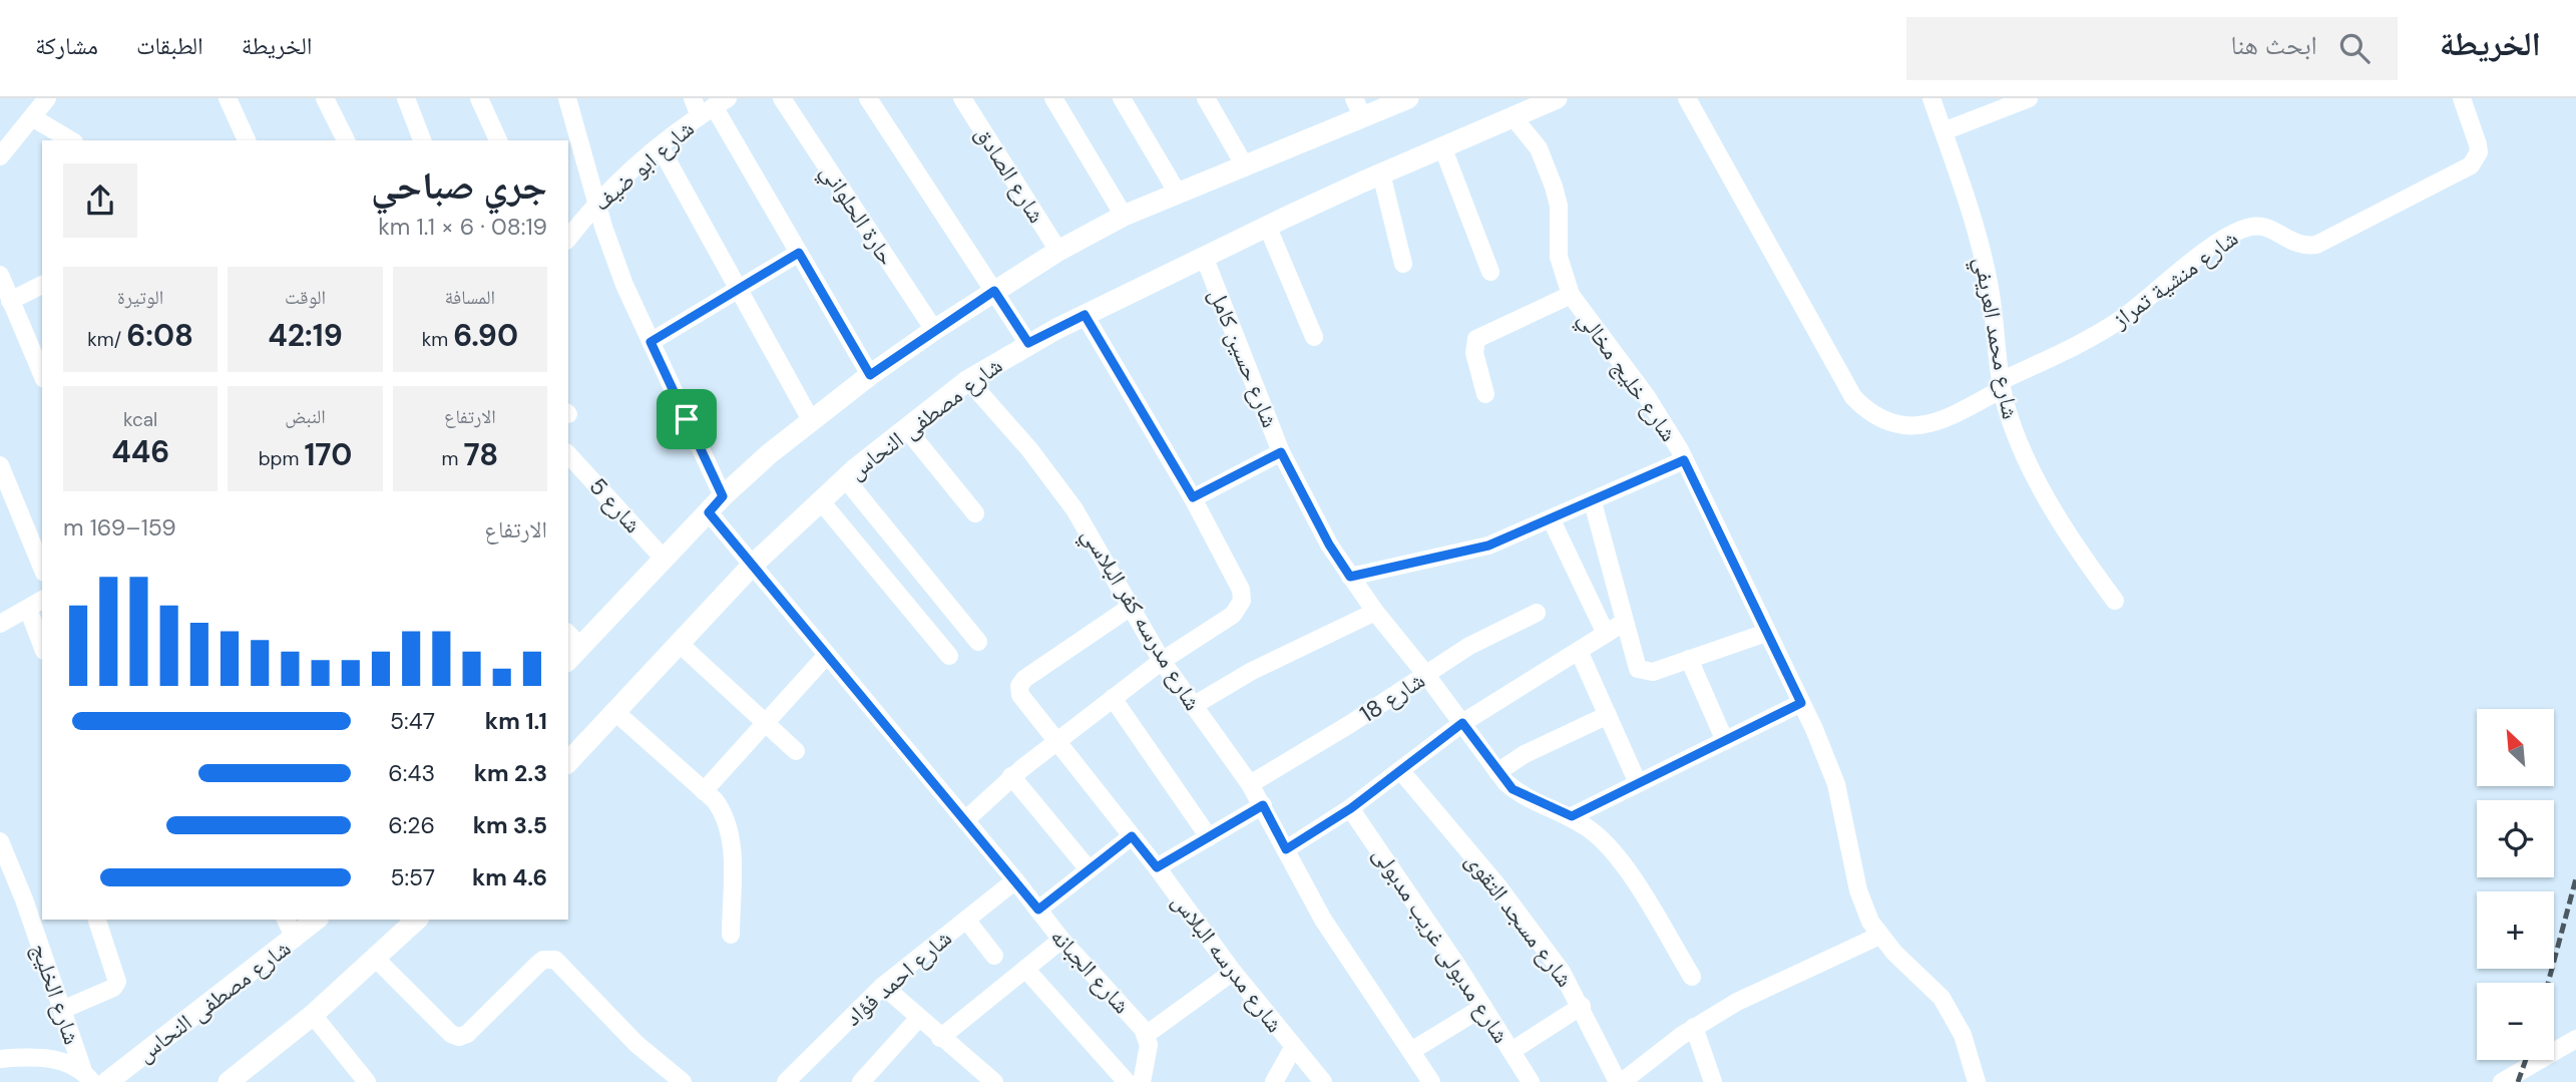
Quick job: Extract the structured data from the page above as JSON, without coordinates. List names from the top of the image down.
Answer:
{
  "streets": {
    "street": [
      "شارع ابو ضيف",
      "شارع الصادق",
      "حارة الحلواني",
      "شارع منشية تمراز",
      "شارع محمد العريفي",
      "شارع حسين كامل",
      "شارع خليج مخالي",
      "شارع مصطفى النحاس",
      "شارع 5",
      "شارع مدرسه كفر البلاسي",
      "شارع 18",
      "شارع مسجد التقوى",
      "شارع مدبولى غريب مدبولى",
      "شارع مدرسه البلاس",
      "شارع الجبانه",
      "شارع احمد فؤاد",
      "شارع الخليج"
    ]
  },
  "crossings": [
    ["شارع منشية تمراز", "شارع محمد العريفي"],
    ["شارع حسين كامل", "شارع مصطفى النحاس"],
    ["شارع حسين كامل", "شارع 18"],
    ["شارع خليج مخالي", "شارع مصطفى النحاس"],
    ["شارع مصطفى النحاس", "شارع مدرسه كفر البلاسي"],
    ["شارع مصطفى النحاس", "شارع الجبانه"],
    ["شارع مدرسه كفر البلاسي", "شارع 18"],
    ["شارع مدرسه كفر البلاسي", "شارع مدرسه البلاس"],
    ["شارع الجبانه", "شارع احمد فؤاد"]
  ],
  "north": "top left",
  "page": {
    "header": "الخريطة",
    "search": "ابحث هنا",
    "nav": ["الخريطة", "الطبقات", "مشاركة"],
    "heading": ["جري صباحي", "08:19 · 6 × 1.1 km"],
    "stats": [
      ["المسافة", "6.90 km"],
      ["الوقت", "42:19"],
      ["الوتيرة", "6:08 /km"],
      ["الارتفاع", "78 m"],
      ["النبض", "170 bpm"],
      ["kcal", "446"]
    ],
    "chart": ["الارتفاع", "159–169 m"],
    "list": [
      {
        "name": "1.1 km",
        "note": "5:47"
      },
      {
        "name": "2.3 km",
        "note": "6:43"
      },
      {
        "name": "3.5 km",
        "note": "6:26"
      },
      {
        "name": "4.6 km",
        "note": "5:57"
      }
    ],
    "map_buttons": ["+", "−"]
  }
}
